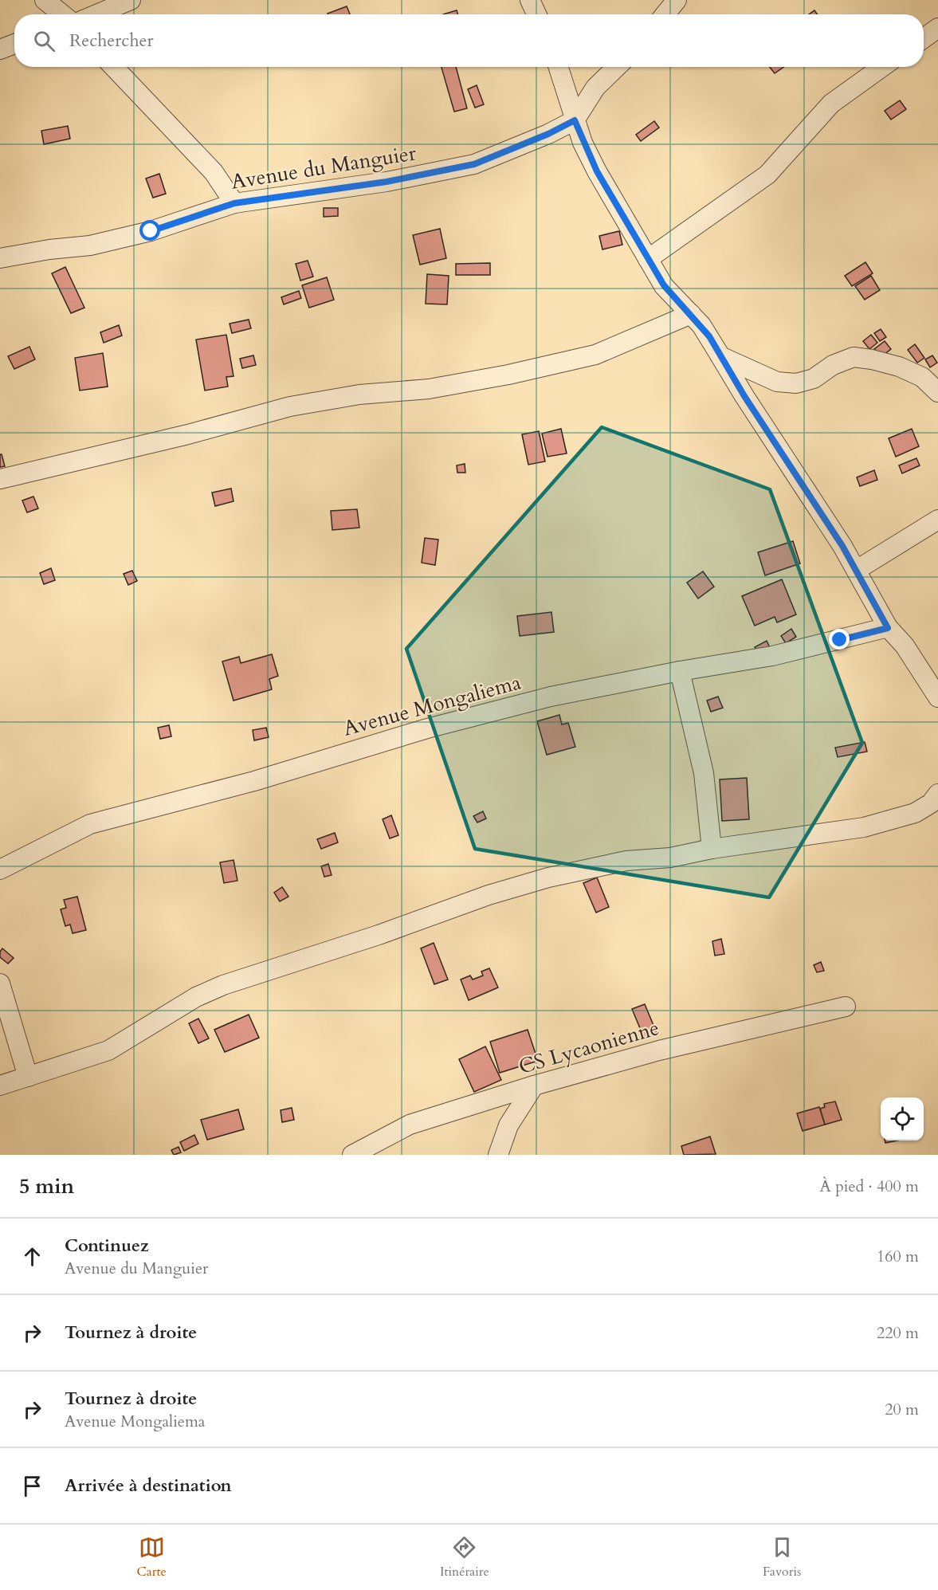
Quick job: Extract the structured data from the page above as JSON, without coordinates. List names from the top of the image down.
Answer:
{
  "streets": {
    "street": ["Avenue du Manguier", "Avenue Mongaliema", "CS Lycaonienne"]
  },
  "page": {
    "search": "Rechercher",
    "heading": ["5 min", "À pied · 400 m"],
    "list": [
      ["Continuez", "Avenue du Manguier", "160 m"],
      ["Tournez à droite", "220 m"],
      ["Tournez à droite", "Avenue Mongaliema", "20 m"],
      "Arrivée à destination"
    ],
    "nav": ["Carte", "Itinéraire", "Favoris"]
  }
}
